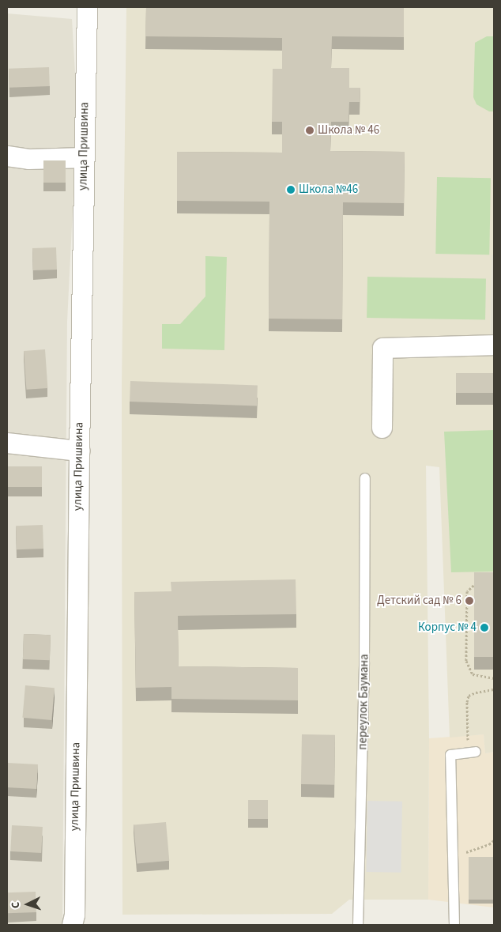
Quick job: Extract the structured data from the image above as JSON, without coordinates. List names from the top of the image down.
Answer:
{
  "streets": {
    "street": ["улица Пришвина"],
    "lane": ["переулок Баумана"]
  },
  "places": [
    "Школа № 46",
    "Школа №46",
    "Детский сад № 6",
    "Корпус № 4"
  ],
  "north": "left"
}
